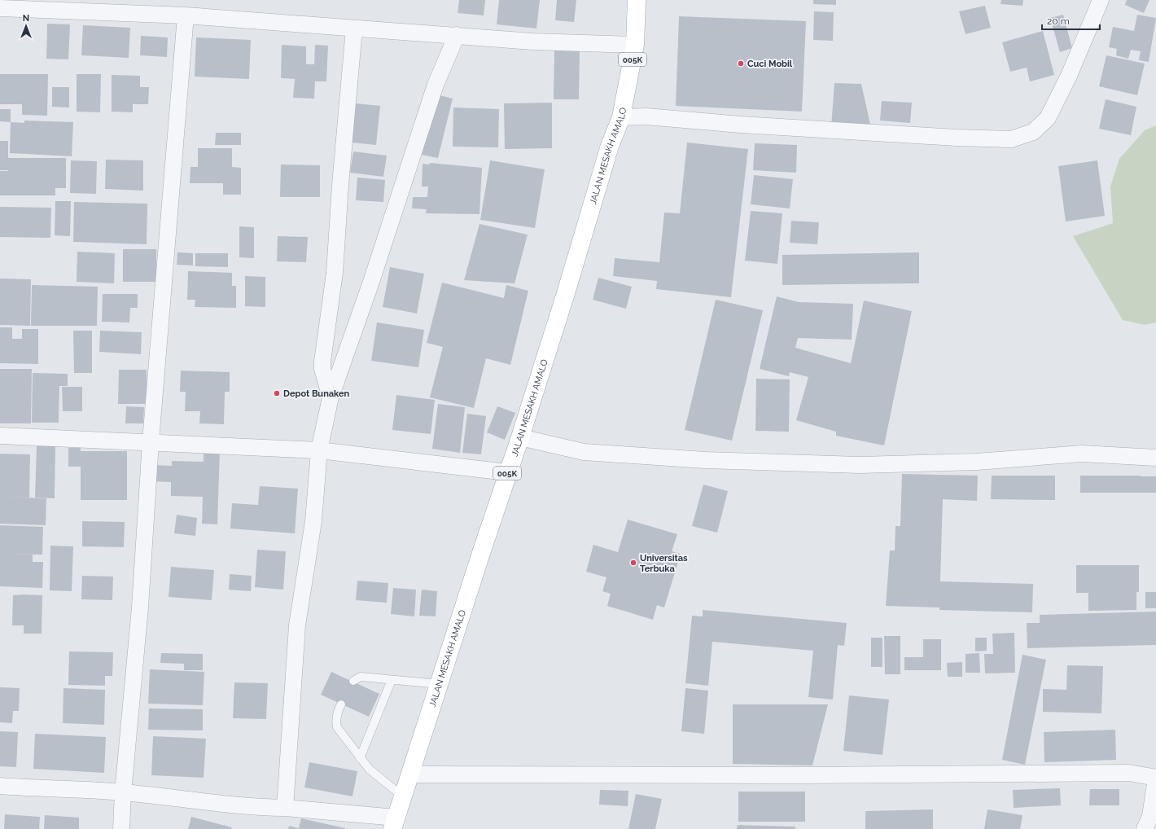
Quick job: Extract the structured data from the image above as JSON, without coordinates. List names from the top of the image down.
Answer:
{
  "streets": {
    "main road": ["005K", "JALAN MESAKH AMALO"]
  },
  "places": ["Cuci Mobil", "Depot Bunaken", "Universitas Terbuka"],
  "scale_bar": "20 m",
  "north": "top"
}
